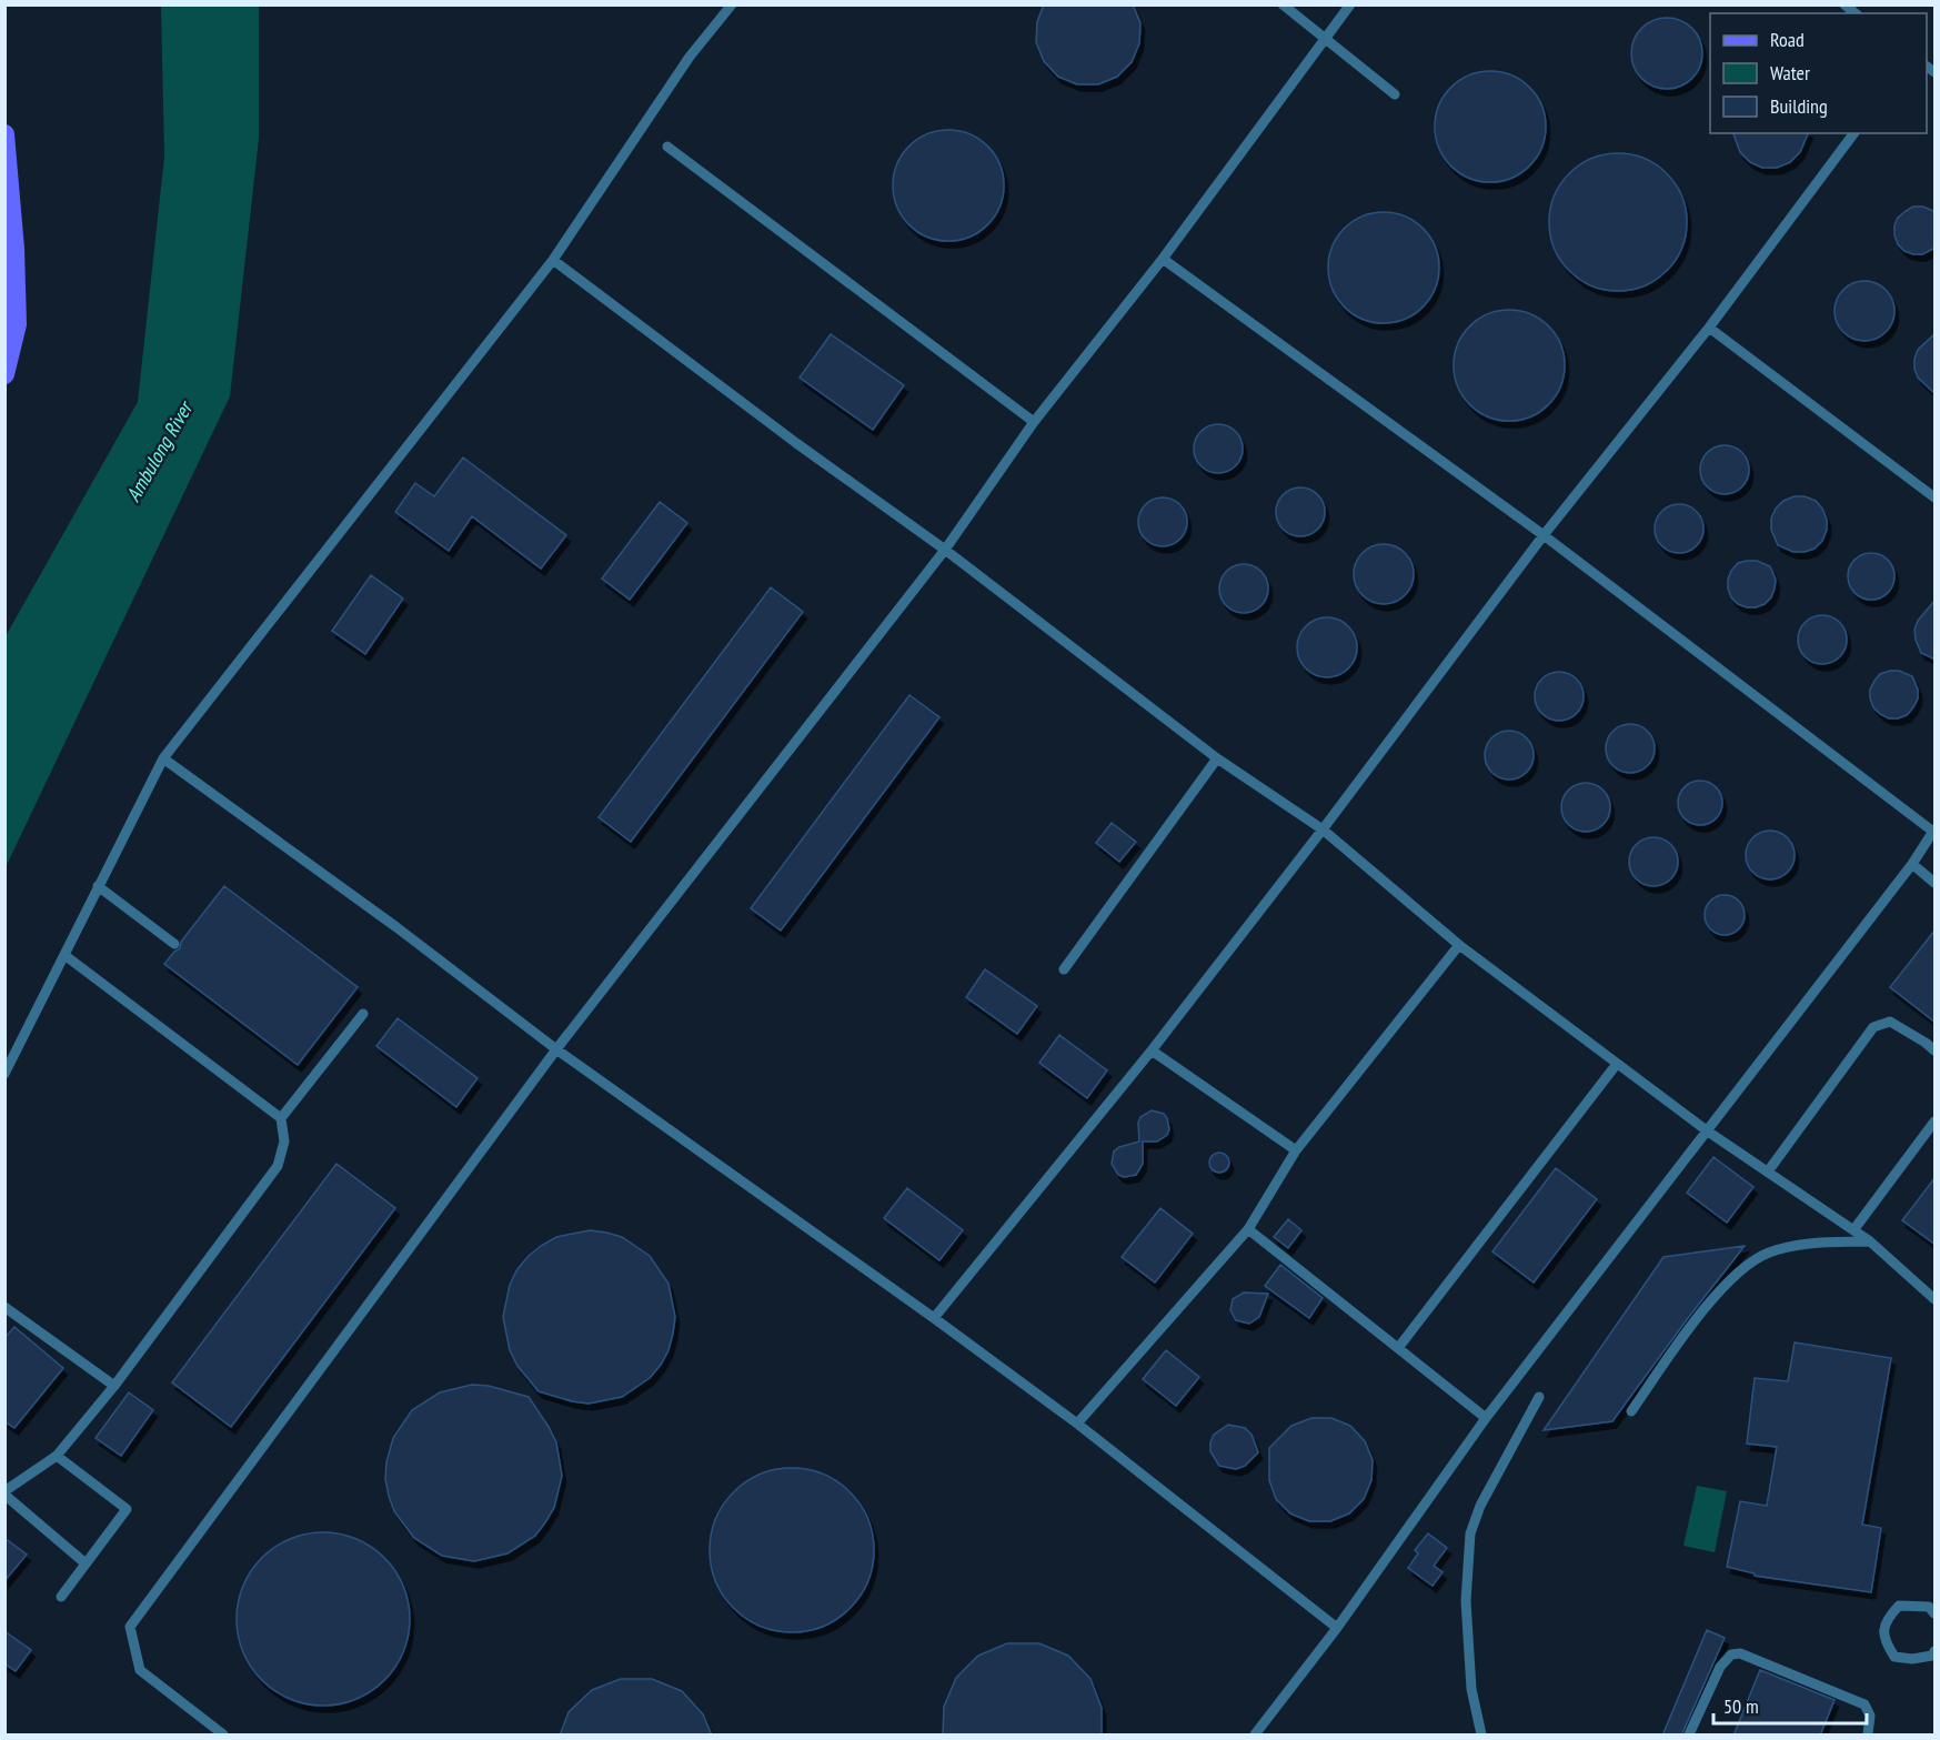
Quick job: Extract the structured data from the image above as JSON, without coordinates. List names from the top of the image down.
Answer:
{
  "water": ["Ambulong River"],
  "legend": ["Road", "Water", "Building"],
  "scale_bar": "50 m"
}
